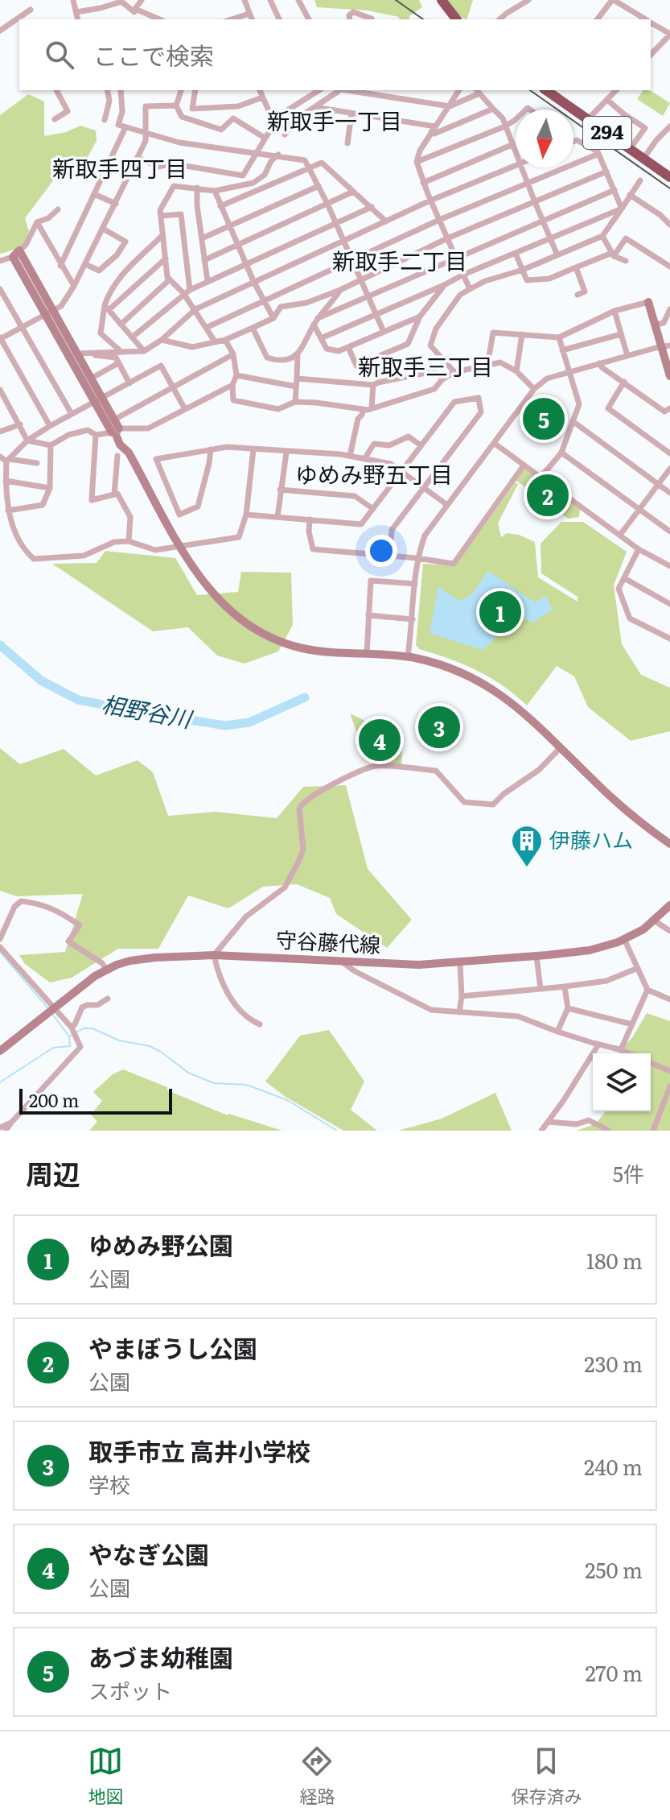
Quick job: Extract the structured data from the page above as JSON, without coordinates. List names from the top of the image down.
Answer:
{
  "streets": {
    "highway": ["294"],
    "street": ["守谷藤代線"]
  },
  "districts": [
    "新取手一丁目",
    "新取手四丁目",
    "新取手二丁目",
    "新取手三丁目",
    "ゆめみ野五丁目"
  ],
  "water": ["相野谷川"],
  "places": {
    "building": ["伊藤ハム"]
  },
  "scale_bar": "200 m",
  "north": "bottom",
  "page": {
    "search": "ここで検索",
    "pins": [
      "5",
      "2",
      "1",
      "3",
      "4"
    ],
    "scale": "200 m",
    "heading": ["周辺", "5件"],
    "list": [
      {
        "mark": "1",
        "name": "ゆめみ野公園",
        "note": "公園",
        "value": "180 m"
      },
      {
        "mark": "2",
        "name": "やまぼうし公園",
        "note": "公園",
        "value": "230 m"
      },
      {
        "mark": "3",
        "name": "取手市立 高井小学校",
        "note": "学校",
        "value": "240 m"
      },
      {
        "mark": "4",
        "name": "やなぎ公園",
        "note": "公園",
        "value": "250 m"
      },
      {
        "mark": "5",
        "name": "あづま幼稚園",
        "note": "スポット",
        "value": "270 m"
      }
    ],
    "nav": ["地図", "経路", "保存済み"]
  }
}
